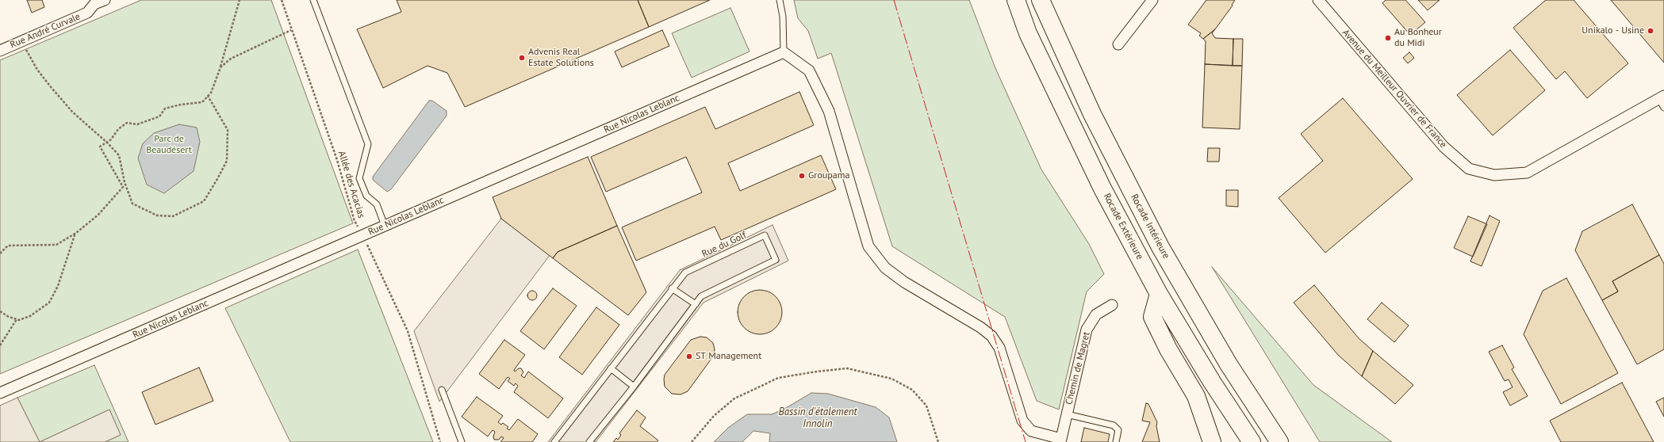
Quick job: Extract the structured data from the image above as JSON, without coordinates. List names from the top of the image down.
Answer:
{
  "streets": {
    "highway": ["Rocade Extérieure", "Rocade Intérieure"],
    "street": [
      "Rue André Curvale",
      "Avenue du Meilleur Ouvrier de France",
      "Rue Nicolas Leblanc",
      "Chemin de Magret"
    ],
    "lane": ["Rue du Golf"],
    "path": ["Allée des Acacias"]
  },
  "crossings": [
    ["Rue Nicolas Leblanc", "Allée des Acacias"]
  ],
  "water": ["Bassin d'étalement Innolin"],
  "parks": ["Parc de Beaudésert"],
  "places": [
    "Unikalo - Usine",
    "Au Bonheur du Midi",
    "Advenis Real Estate Solutions",
    "Groupama",
    "ST Management"
  ]
}
